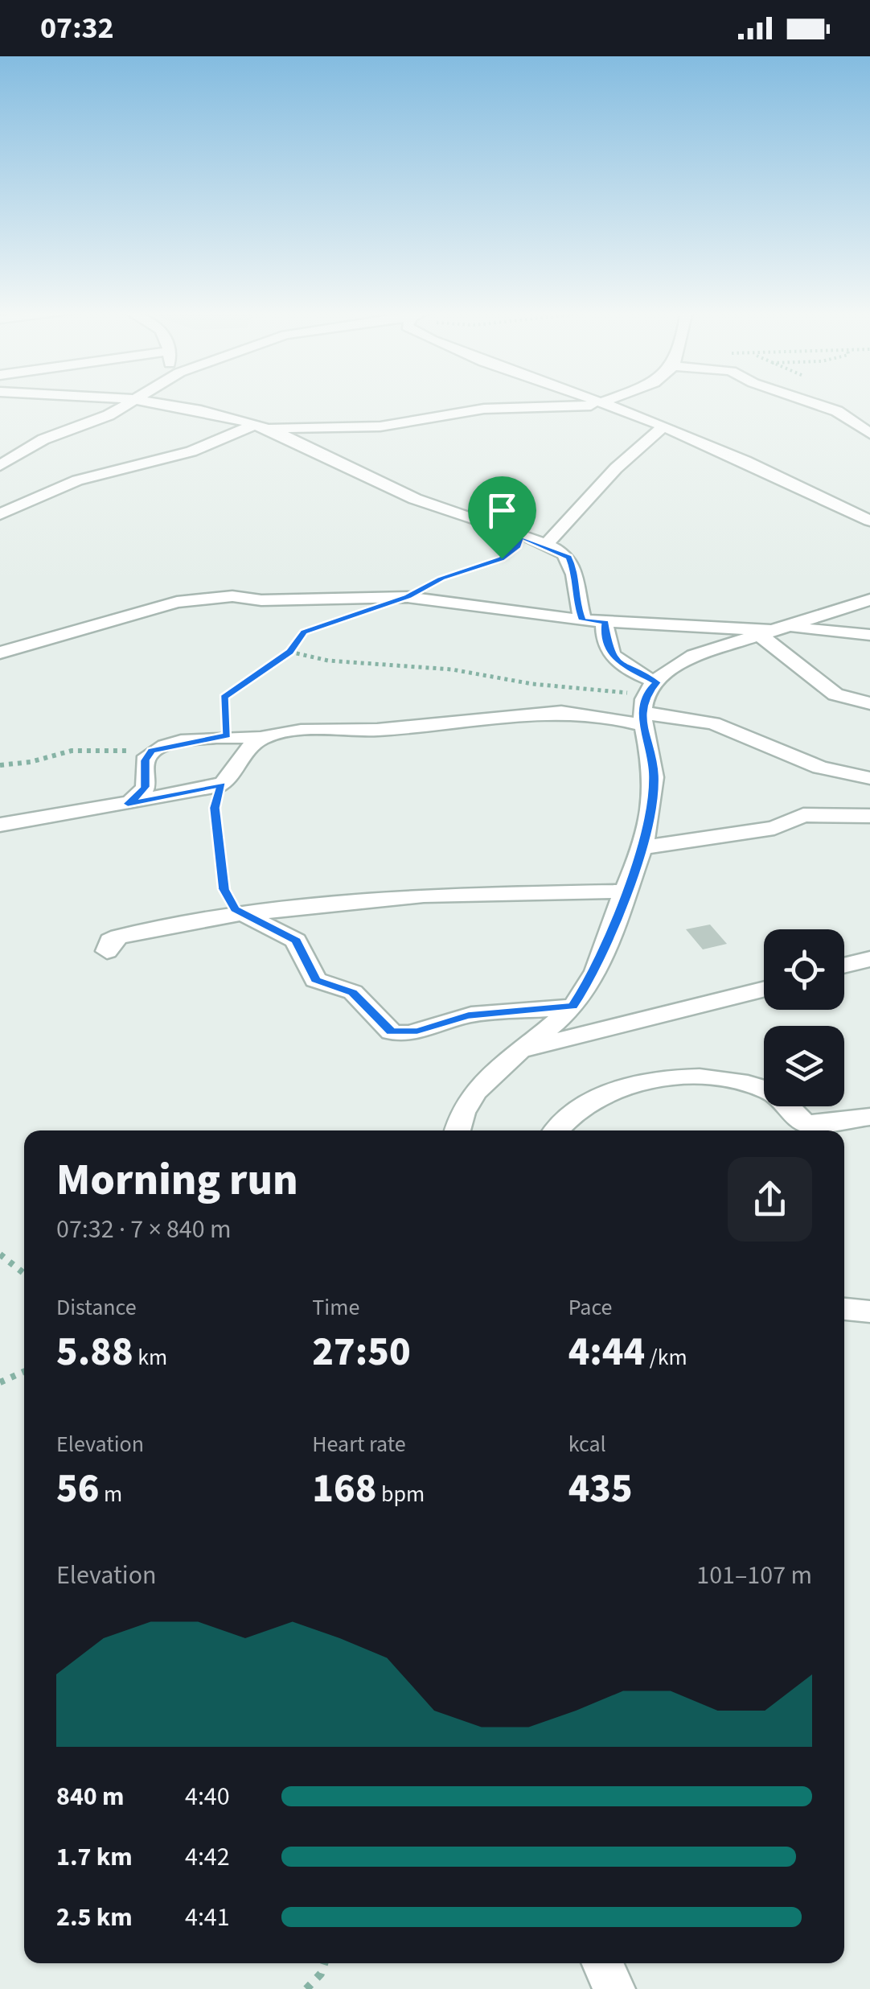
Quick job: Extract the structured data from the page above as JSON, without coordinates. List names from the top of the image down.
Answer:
{
  "page": {
    "status": "07:32",
    "heading": ["Morning run", "07:32 · 7 × 840 m"],
    "stats": [
      ["Distance", "5.88 km"],
      ["Time", "27:50"],
      ["Pace", "4:44 /km"],
      ["Elevation", "56 m"],
      ["Heart rate", "168 bpm"],
      ["kcal", "435"]
    ],
    "chart": ["Elevation", "101–107 m"],
    "list": [
      {
        "name": "840 m",
        "note": "4:40"
      },
      {
        "name": "1.7 km",
        "note": "4:42"
      },
      {
        "name": "2.5 km",
        "note": "4:41"
      }
    ]
  }
}
